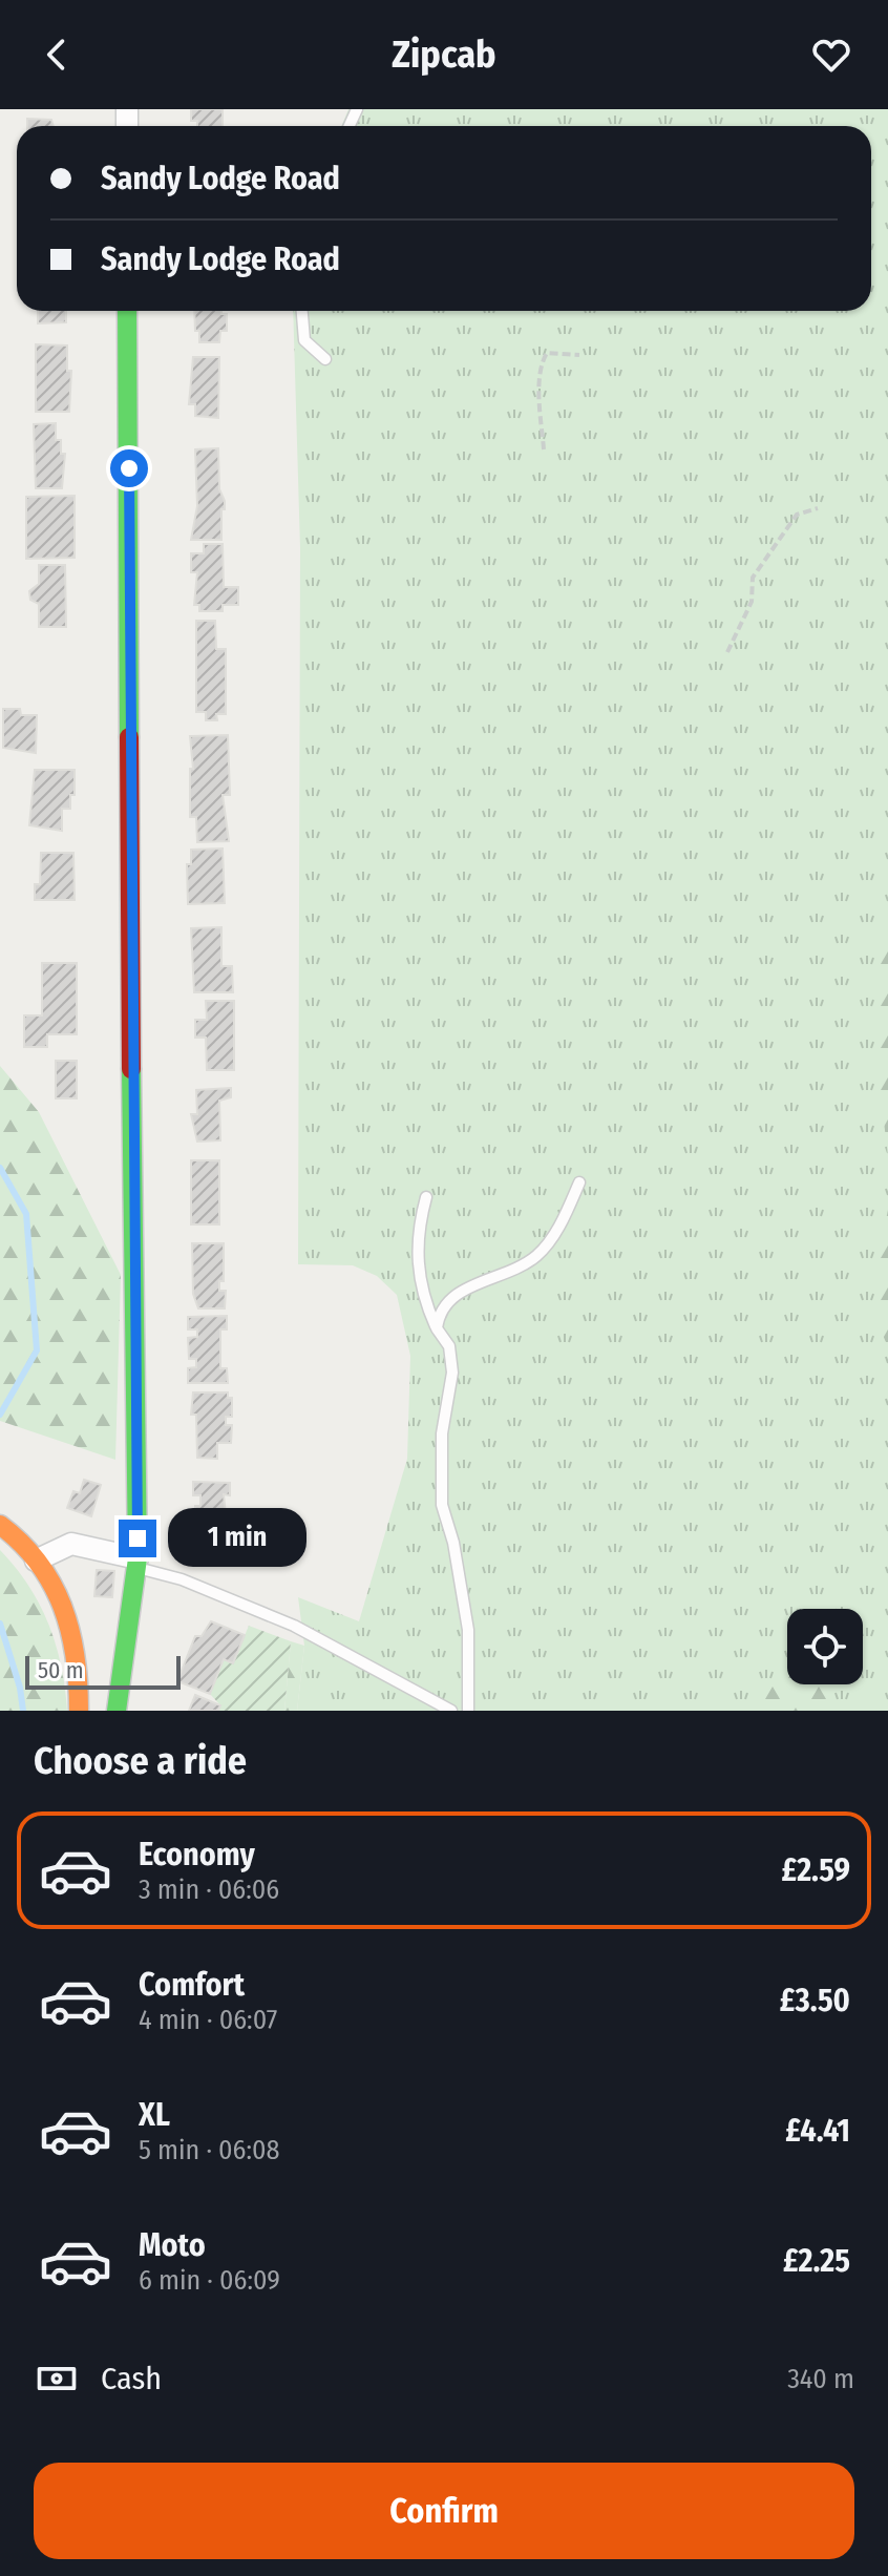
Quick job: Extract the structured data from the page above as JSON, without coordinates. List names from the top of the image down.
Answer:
{
  "scale_bar": "50 m",
  "page": {
    "header": "Zipcab",
    "banner": ["Sandy Lodge Road", "Sandy Lodge Road"],
    "bubble": "1 min",
    "scale": "50 m",
    "heading": "Choose a ride",
    "list": [
      {
        "name": "Economy",
        "note": "3 min · 06:06",
        "value": "£2.59"
      },
      {
        "name": "Comfort",
        "note": "4 min · 06:07",
        "value": "£3.50"
      },
      {
        "name": "XL",
        "note": "5 min · 06:08",
        "value": "£4.41"
      },
      {
        "name": "Moto",
        "note": "6 min · 06:09",
        "value": "£2.25"
      }
    ],
    "pay": ["Cash", "340 m"],
    "buttons": "Confirm"
  }
}
